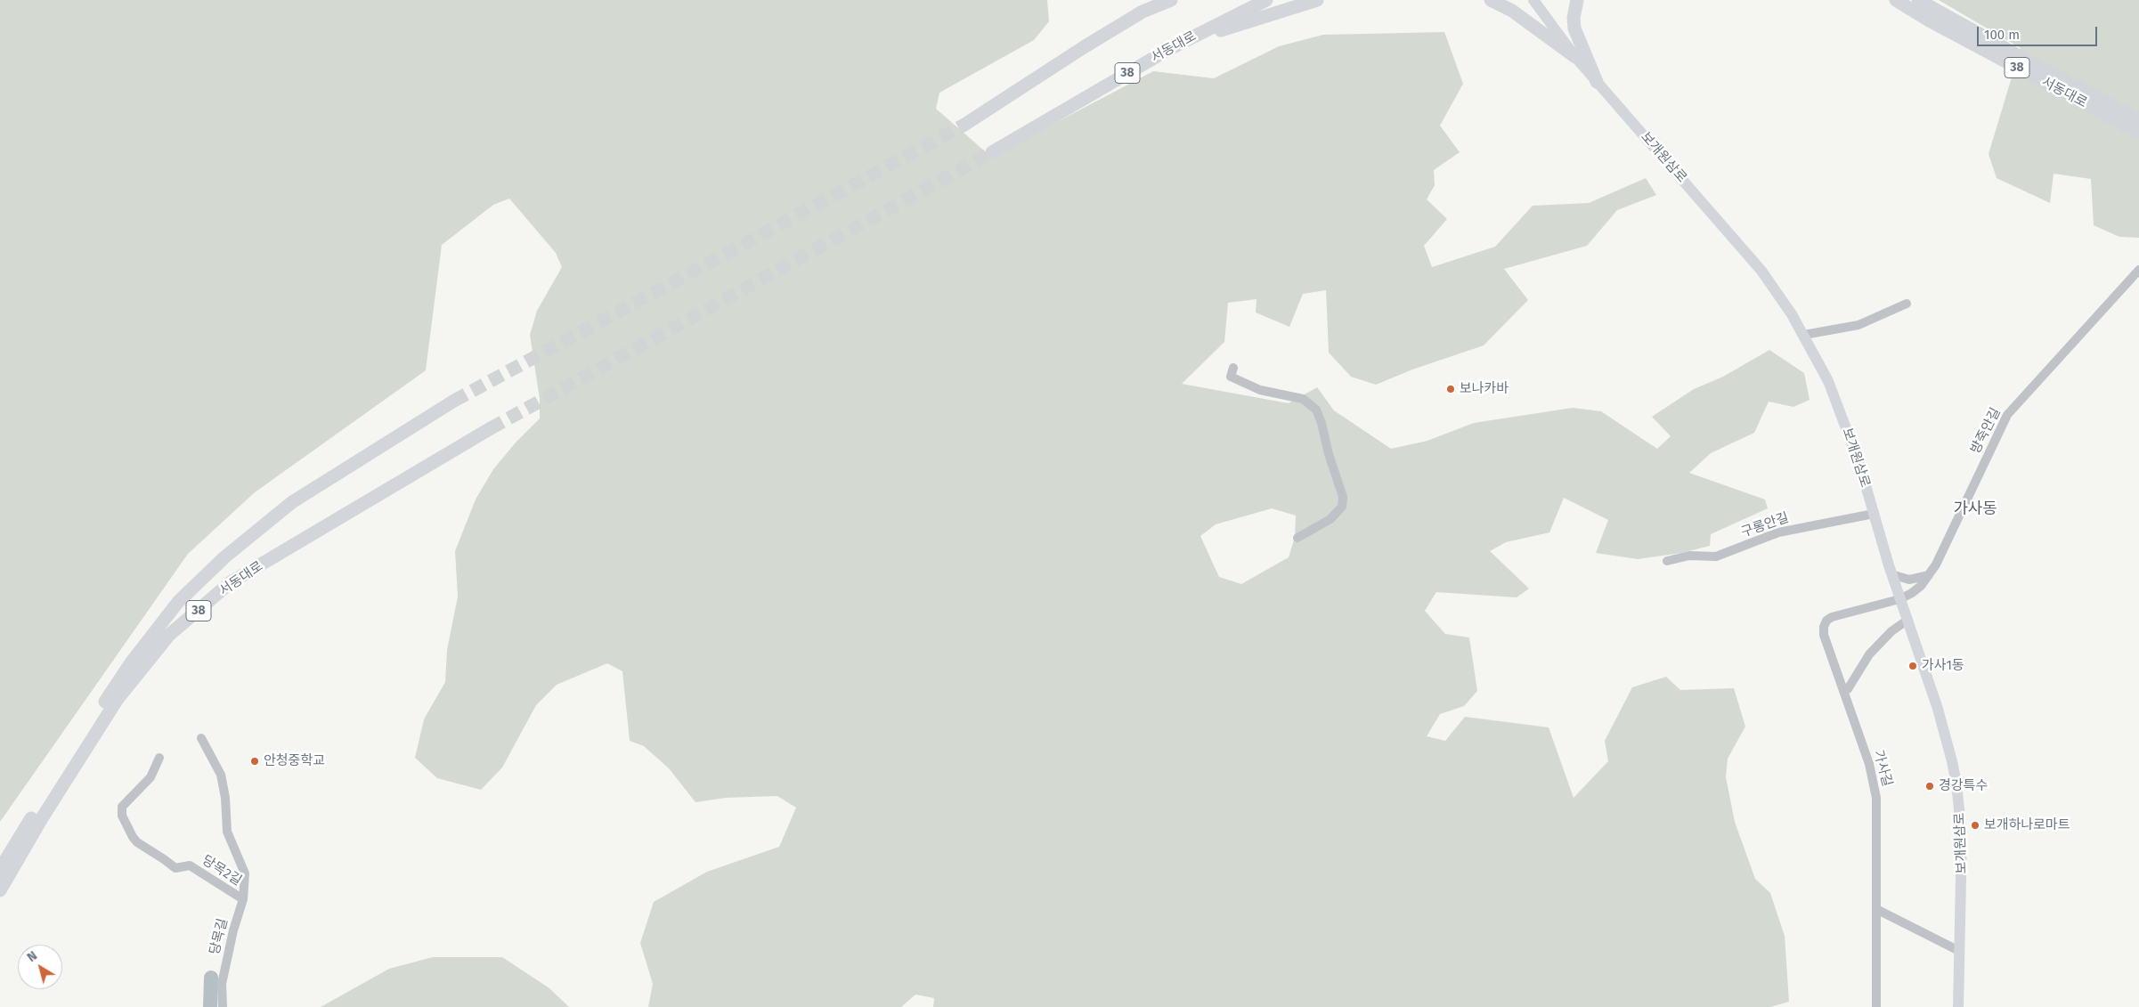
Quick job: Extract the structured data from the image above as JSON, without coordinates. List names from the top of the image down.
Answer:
{
  "streets": {
    "highway": ["서동대로", "38"],
    "main road": ["보개원삼로"],
    "street": [
      "방죽안길",
      "구롱안길",
      "가사길",
      "당목2길",
      "당목길"
    ]
  },
  "crossings": [
    ["보개원삼로", "방죽안길"],
    ["보개원삼로", "구롱안길"],
    ["보개원삼로", "가사길"],
    ["방죽안길", "가사길"],
    ["당목2길", "당목길"]
  ],
  "districts": ["가사동"],
  "places": [
    "보나카바",
    "가사1동",
    "안청중학교",
    "경강특수",
    "보개하나로마트"
  ],
  "scale_bar": "100 m",
  "north": "top left"
}
